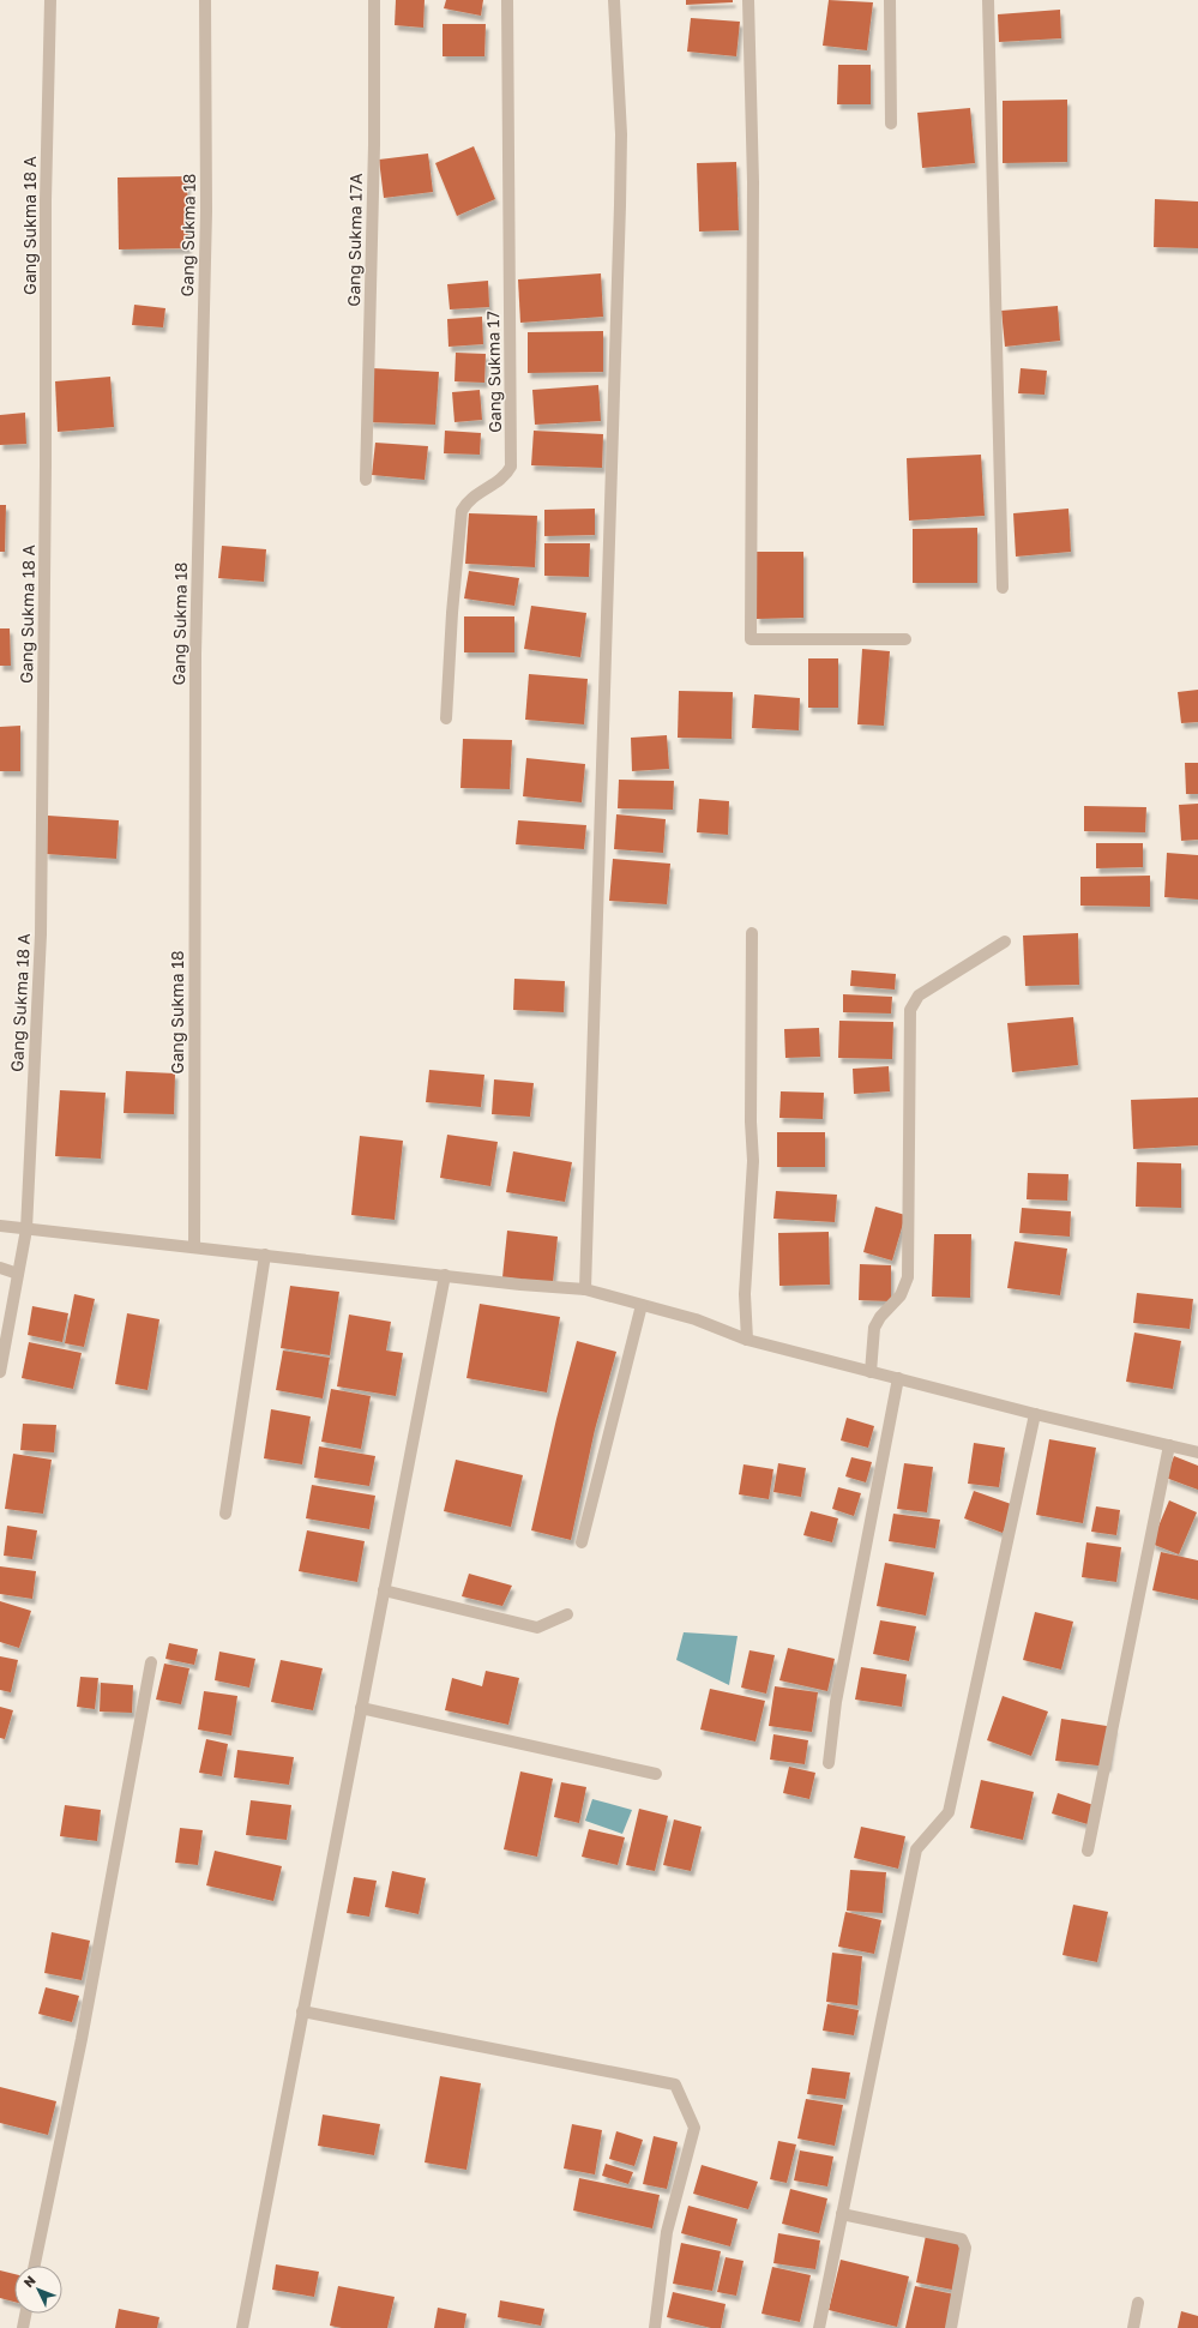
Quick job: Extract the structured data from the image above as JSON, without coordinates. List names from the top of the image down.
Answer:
{
  "streets": {
    "street": [
      "Gang Sukma 18 A",
      "Gang Sukma 18",
      "Gang Sukma 17A",
      "Gang Sukma 17"
    ]
  },
  "north": "top left"
}
